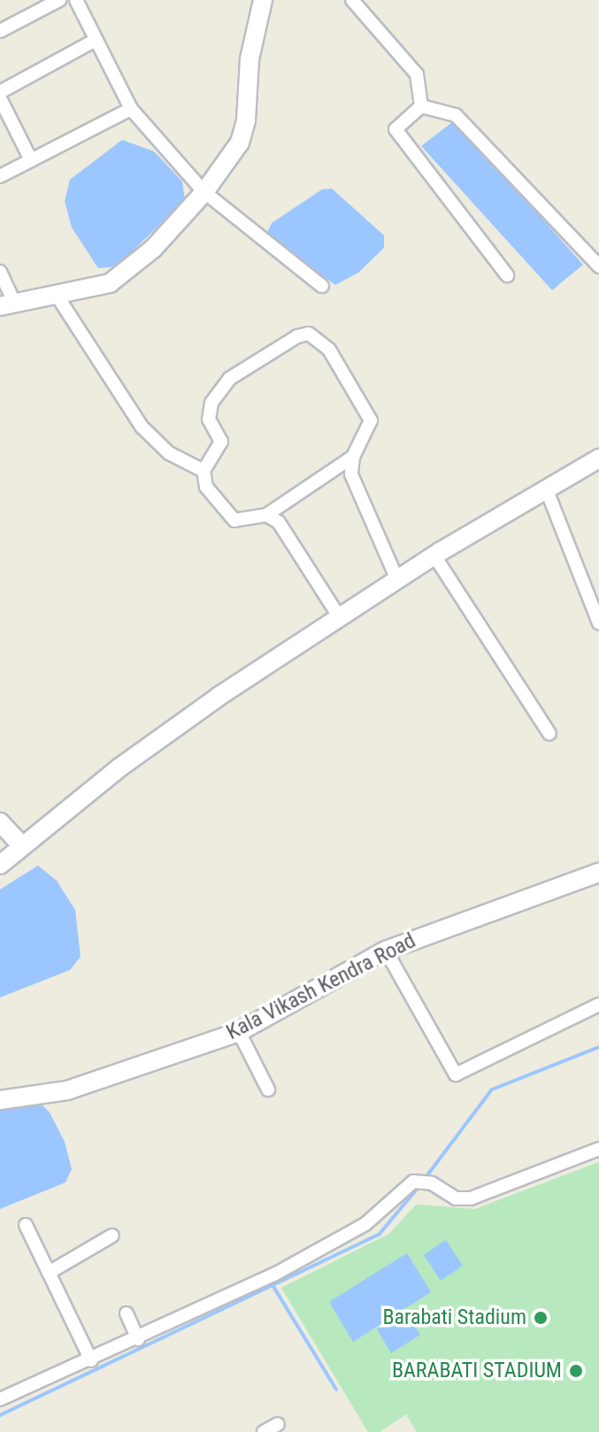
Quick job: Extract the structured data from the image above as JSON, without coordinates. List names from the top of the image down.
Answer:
{
  "streets": {
    "street": ["Kala Vikash Kendra Road"]
  },
  "places": ["Barabati Stadium", "BARABATI STADIUM"]
}
